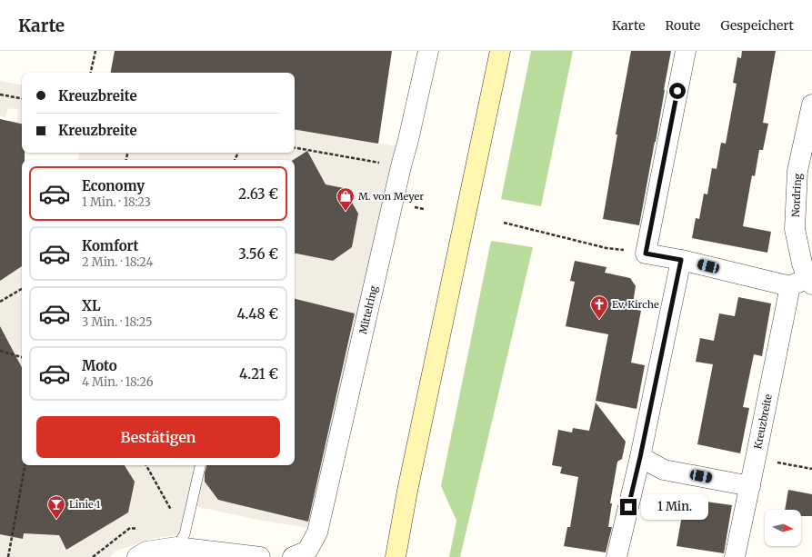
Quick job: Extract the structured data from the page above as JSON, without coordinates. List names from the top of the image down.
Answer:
{
  "streets": {
    "street": ["Nordring", "Mittelring", "Kreuzbreite"]
  },
  "crossings": [
    ["Nordring", "Kreuzbreite"]
  ],
  "places": {
    "shop": ["M. von Meyer"],
    "church": ["Ev. Kirche"],
    "bar": ["Linie 1"]
  },
  "north": "right",
  "page": {
    "header": "Karte",
    "nav": ["Karte", "Route", "Gespeichert"],
    "banner": ["Kreuzbreite", "Kreuzbreite"],
    "list": [
      {
        "name": "Economy",
        "note": "1 Min. · 18:23",
        "value": "2.63 €"
      },
      {
        "name": "Komfort",
        "note": "2 Min. · 18:24",
        "value": "3.56 €"
      },
      {
        "name": "XL",
        "note": "3 Min. · 18:25",
        "value": "4.48 €"
      },
      {
        "name": "Moto",
        "note": "4 Min. · 18:26",
        "value": "4.21 €"
      }
    ],
    "buttons": "Bestätigen",
    "bubble": "1 Min."
  }
}
